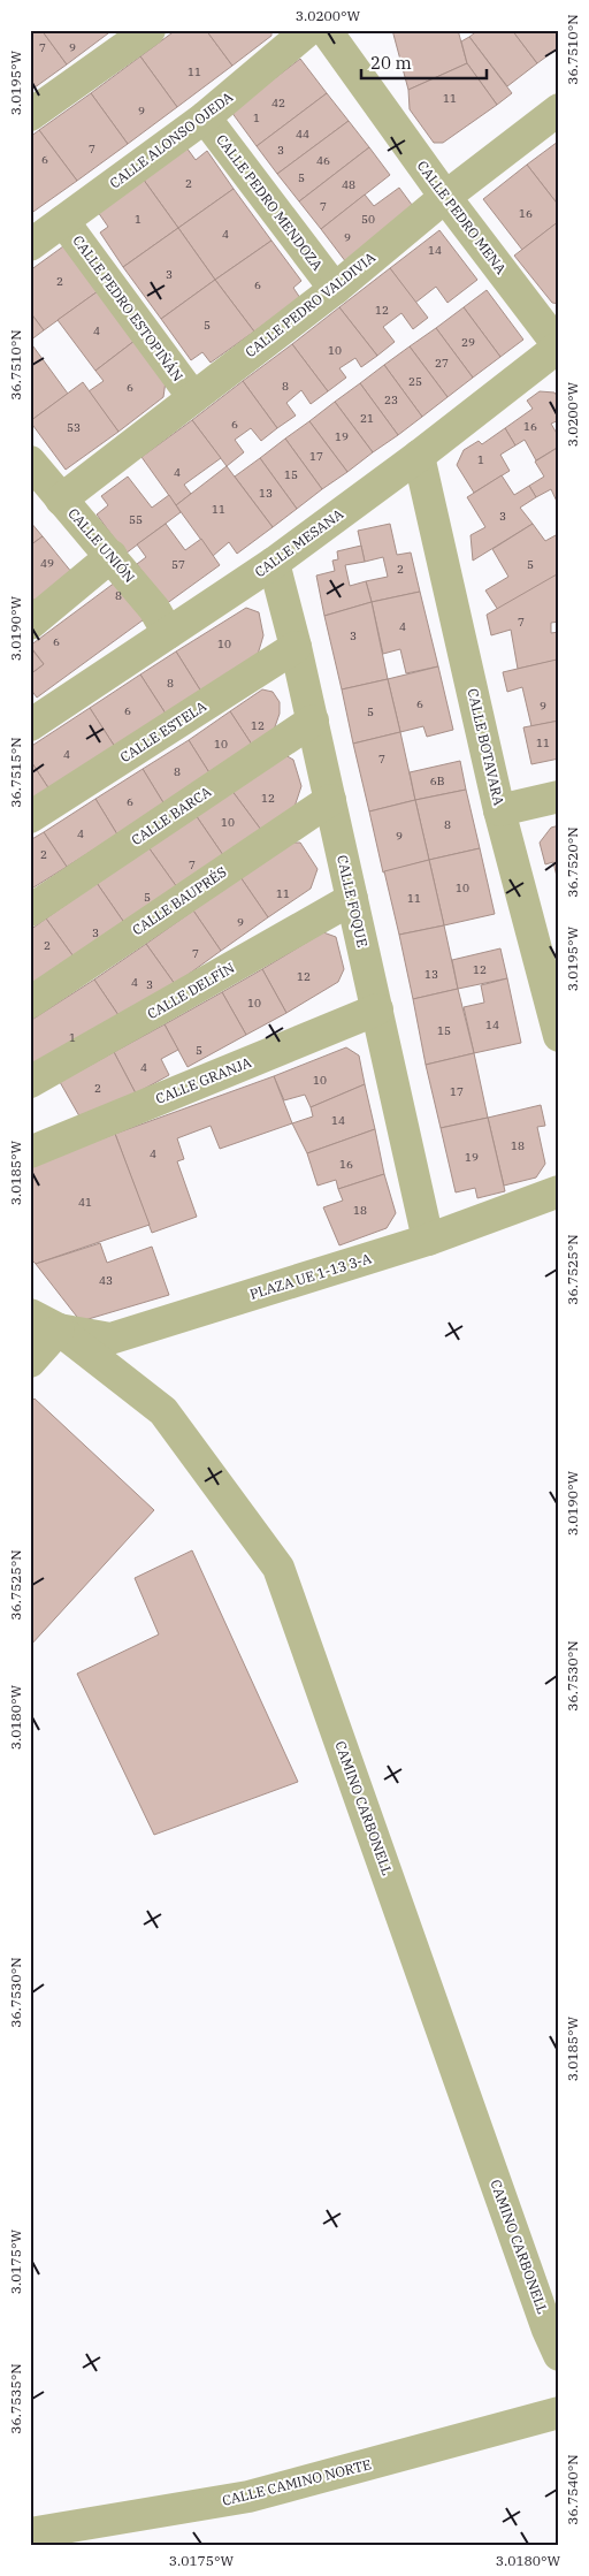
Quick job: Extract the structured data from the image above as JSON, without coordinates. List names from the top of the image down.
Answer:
{
  "streets": {
    "street": [
      "CALLE ALONSO OJEDA",
      "CALLE PEDRO MENDOZA",
      "CALLE PEDRO MENA",
      "CALLE PEDRO VALDIVIA",
      "CALLE PEDRO ESTOPIÑÁN",
      "CALLE MESANA",
      "CALLE UNIÓN",
      "CALLE ESTELA",
      "CALLE BOTAVARA",
      "CALLE BARCA",
      "CALLE BAUPRÉS",
      "CALLE FOQUE",
      "CALLE DELFÍN",
      "CALLE GRANJA",
      "PLAZA UE 1-13 3-A",
      "CAMINO CARBONELL",
      "CALLE CAMINO NORTE"
    ]
  },
  "crossings": [
    ["CALLE ALONSO OJEDA", "CALLE PEDRO MENDOZA"],
    ["CALLE ALONSO OJEDA", "CALLE PEDRO ESTOPIÑÁN"],
    ["CALLE PEDRO MENDOZA", "CALLE PEDRO VALDIVIA"],
    ["CALLE PEDRO MENA", "CALLE PEDRO VALDIVIA"],
    ["CALLE PEDRO MENA", "CALLE MESANA"],
    ["CALLE PEDRO VALDIVIA", "CALLE PEDRO ESTOPIÑÁN"],
    ["CALLE PEDRO VALDIVIA", "CALLE UNIÓN"],
    ["CALLE MESANA", "CALLE UNIÓN"],
    ["CALLE MESANA", "CALLE BOTAVARA"],
    ["CALLE MESANA", "CALLE FOQUE"],
    ["CALLE ESTELA", "CALLE FOQUE"],
    ["CALLE BARCA", "CALLE FOQUE"],
    ["CALLE BAUPRÉS", "CALLE FOQUE"],
    ["CALLE FOQUE", "CALLE DELFÍN"],
    ["CALLE FOQUE", "CALLE GRANJA"],
    ["CALLE FOQUE", "PLAZA UE 1-13 3-A"],
    ["PLAZA UE 1-13 3-A", "CAMINO CARBONELL"]
  ],
  "house_numbers": [
    "7",
    "9",
    "11",
    "11",
    "42",
    "9",
    "1",
    "44",
    "7",
    "3",
    "6",
    "46",
    "5",
    "2",
    "48",
    "7",
    "16",
    "1",
    "50",
    "4",
    "9",
    "14",
    "3",
    "2",
    "6",
    "12",
    "5",
    "4",
    "29",
    "10",
    "27",
    "25",
    "8",
    "6",
    "23",
    "21",
    "6",
    "16",
    "53",
    "19",
    "17",
    "1",
    "4",
    "15",
    "13",
    "11",
    "3",
    "55",
    "49",
    "57",
    "5",
    "2",
    "8",
    "7",
    "4",
    "3",
    "6",
    "10",
    "8",
    "6",
    "9",
    "6",
    "5",
    "12",
    "11",
    "10",
    "4",
    "7",
    "8",
    "6B",
    "12",
    "6",
    "10",
    "8",
    "4",
    "9",
    "2",
    "7",
    "10",
    "11",
    "5",
    "11",
    "9",
    "3",
    "2",
    "7",
    "12",
    "13",
    "12",
    "4",
    "3",
    "10",
    "14",
    "15",
    "1",
    "5",
    "4",
    "10",
    "2",
    "17",
    "14",
    "18",
    "4",
    "19",
    "16",
    "41",
    "18",
    "43"
  ],
  "scale_bar": "20 m",
  "coordinates": [
    "3.0200°W",
    "36.7510°N",
    "3.0195°W",
    "3.0190°W",
    "36.7515°N",
    "36.7520°N",
    "3.0185°W",
    "36.7525°N",
    "36.7530°N",
    "3.0180°W",
    "3.0175°W",
    "36.7535°N",
    "36.7540°N"
  ]
}
